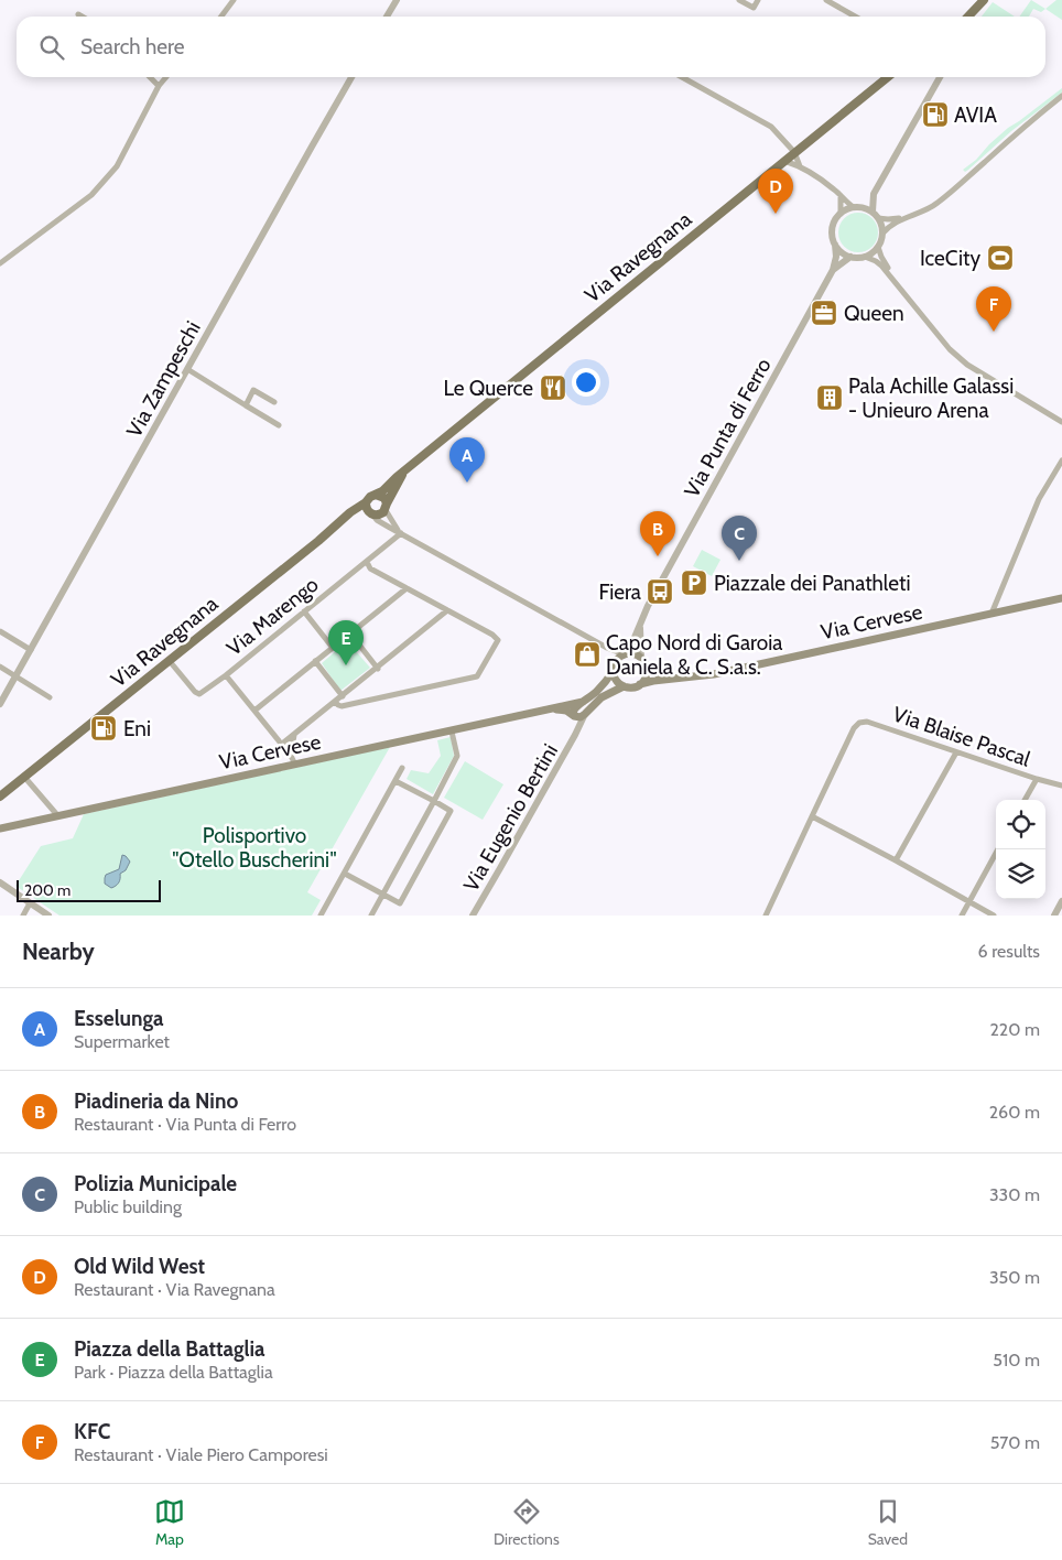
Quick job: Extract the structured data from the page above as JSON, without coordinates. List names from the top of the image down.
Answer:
{
  "streets": {
    "main road": ["Via Ravegnana", "Via Cervese"],
    "street": [
      "Via Zampeschi",
      "Via Punta di Ferro",
      "Via Marengo",
      "Via Blaise Pascal",
      "Via Eugenio Bertini"
    ]
  },
  "crossings": [
    ["Via Ravegnana", "Via Marengo"],
    ["Via Punta di Ferro", "Via Cervese"],
    ["Via Cervese", "Via Eugenio Bertini"]
  ],
  "parks": ["Polisportivo \"Otello Buscherini\""],
  "places": {
    "fuel station": ["AVIA", "Eni"],
    "sports": ["IceCity"],
    "office": ["Queen"],
    "restaurant": ["Le Querce"],
    "building": ["Pala Achille Galassi - Unieuro Arena"],
    "parking": ["Piazzale dei Panathleti"],
    "bus stop": ["Fiera"],
    "shop": ["Capo Nord di Garoia Daniela & C. S.a.s."]
  },
  "scale_bar": "200 m",
  "page": {
    "search": "Search here",
    "pins": [
      "D",
      "F",
      "A",
      "B",
      "C",
      "E"
    ],
    "scale": "200 m",
    "heading": ["Nearby", "6 results"],
    "list": [
      {
        "mark": "A",
        "name": "Esselunga",
        "note": "Supermarket",
        "value": "220 m"
      },
      {
        "mark": "B",
        "name": "Piadineria da Nino",
        "note": "Restaurant · Via Punta di Ferro",
        "value": "260 m"
      },
      {
        "mark": "C",
        "name": "Polizia Municipale",
        "note": "Public building",
        "value": "330 m"
      },
      {
        "mark": "D",
        "name": "Old Wild West",
        "note": "Restaurant · Via Ravegnana",
        "value": "350 m"
      },
      {
        "mark": "E",
        "name": "Piazza della Battaglia",
        "note": "Park · Piazza della Battaglia",
        "value": "510 m"
      },
      {
        "mark": "F",
        "name": "KFC",
        "note": "Restaurant · Viale Piero Camporesi",
        "value": "570 m"
      }
    ],
    "nav": ["Map", "Directions", "Saved"]
  }
}
